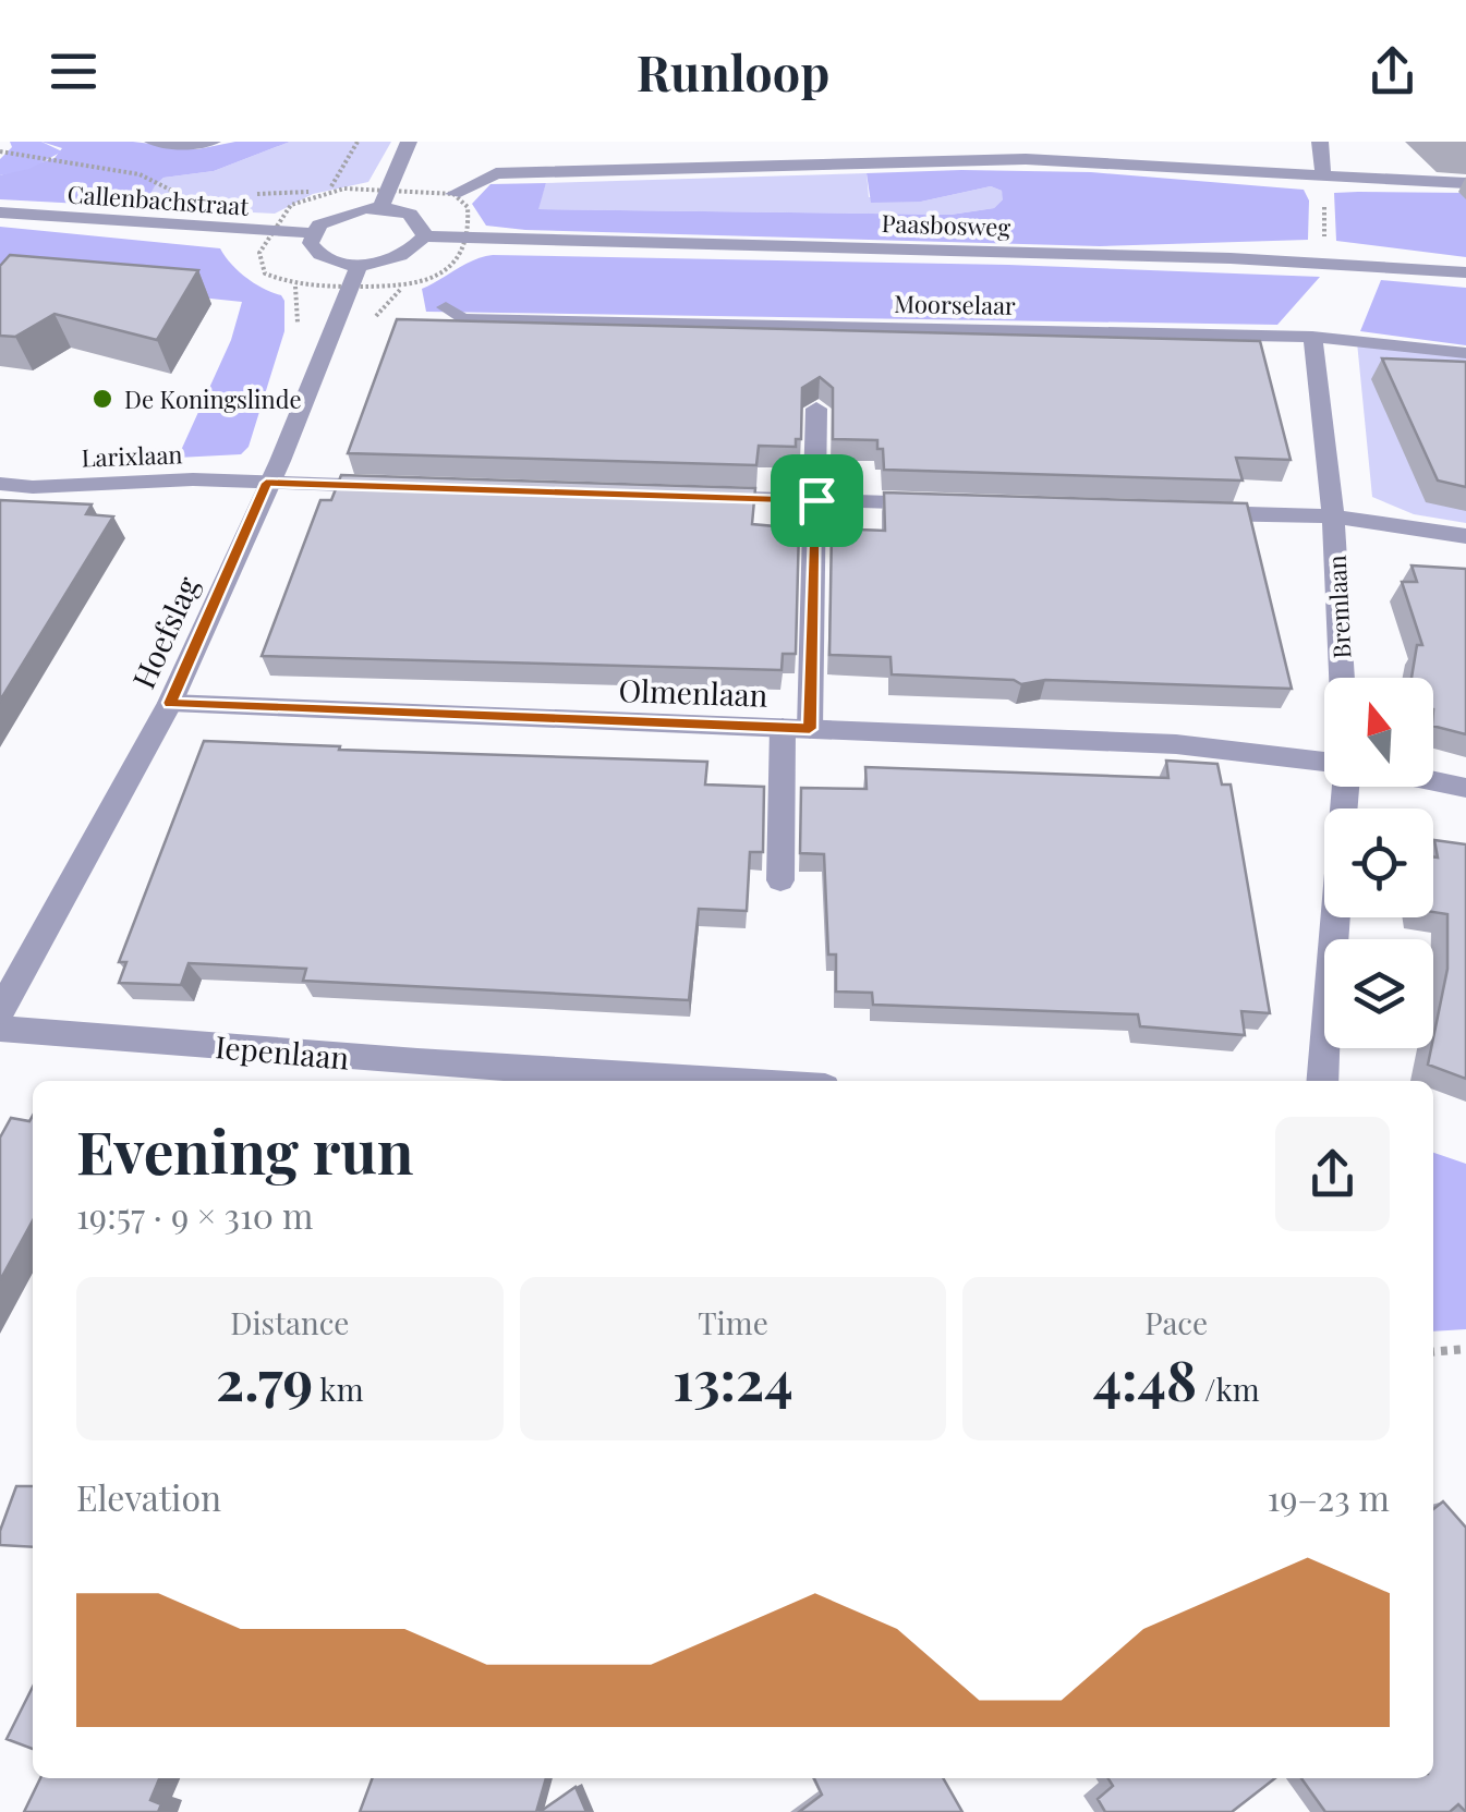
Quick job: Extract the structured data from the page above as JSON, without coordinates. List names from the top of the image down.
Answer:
{
  "streets": {
    "street": [
      "Callenbachstraat",
      "Paasbosweg",
      "Moorselaar",
      "Larixlaan",
      "Bremlaan",
      "Hoefslag",
      "Olmenlaan",
      "Iepenlaan"
    ]
  },
  "crossings": [
    ["Moorselaar", "Bremlaan"],
    ["Larixlaan", "Hoefslag"],
    ["Hoefslag", "Olmenlaan"]
  ],
  "places": ["De Koningslinde"],
  "north": "top",
  "page": {
    "header": "Runloop",
    "heading": ["Evening run", "19:57 · 9 × 310 m"],
    "stats": [
      ["Distance", "2.79 km"],
      ["Time", "13:24"],
      ["Pace", "4:48 /km"]
    ],
    "chart": ["Elevation", "19–23 m"]
  }
}
